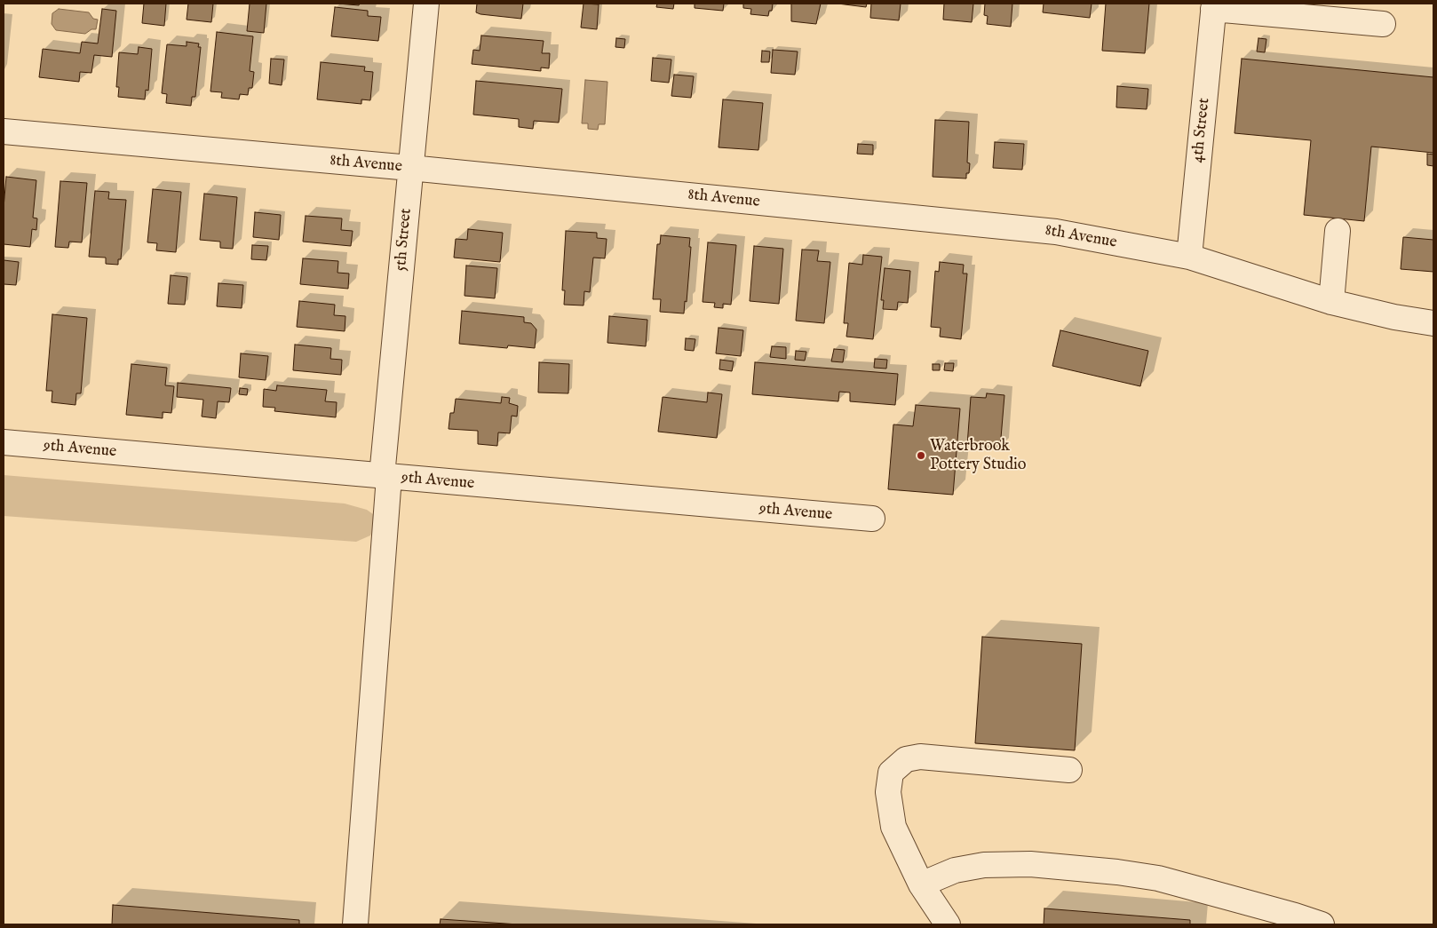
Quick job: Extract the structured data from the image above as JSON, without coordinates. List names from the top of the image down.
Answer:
{
  "streets": {
    "street": [
      "4th Street",
      "8th Avenue",
      "5th Street",
      "9th Avenue"
    ]
  },
  "crossings": [
    ["4th Street", "8th Avenue"],
    ["8th Avenue", "5th Street"],
    ["5th Street", "9th Avenue"]
  ],
  "places": ["Waterbrook Pottery Studio"]
}
